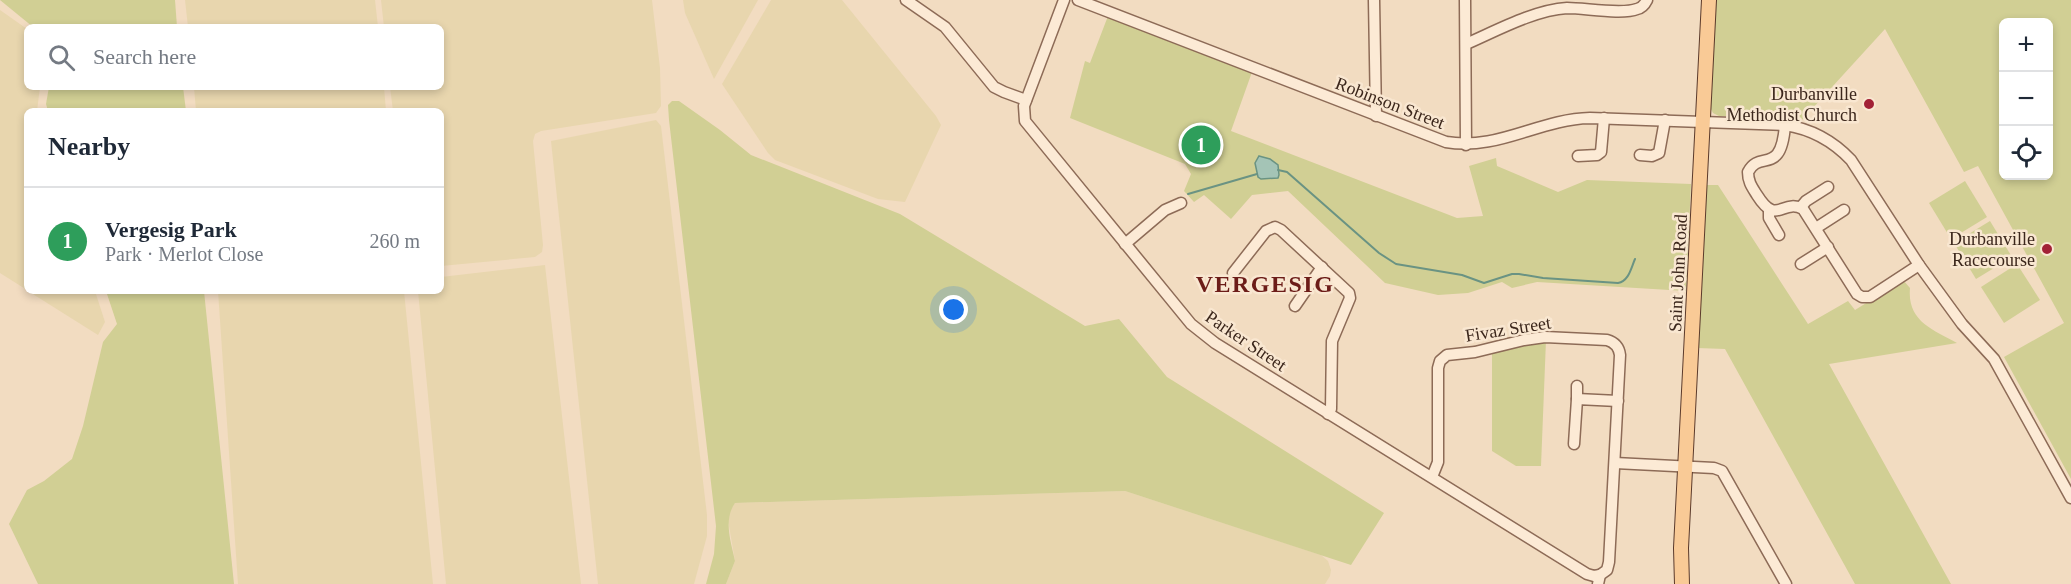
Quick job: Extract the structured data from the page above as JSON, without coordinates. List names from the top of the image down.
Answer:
{
  "streets": {
    "main road": ["Saint John Road"],
    "street": ["Robinson Street", "Fivaz Street", "Parker Street"]
  },
  "crossings": [
    ["Robinson Street", "Saint John Road"],
    ["Fivaz Street", "Parker Street"]
  ],
  "districts": ["VERGESIG"],
  "places": ["Durbanville Methodist Church", "Durbanville Racecourse"],
  "page": {
    "map_buttons": ["+", "−"],
    "search": "Search here",
    "heading": "Nearby",
    "pins": "1",
    "list": [
      {
        "mark": "1",
        "name": "Vergesig Park",
        "note": "Park · Merlot Close",
        "value": "260 m"
      }
    ]
  }
}
